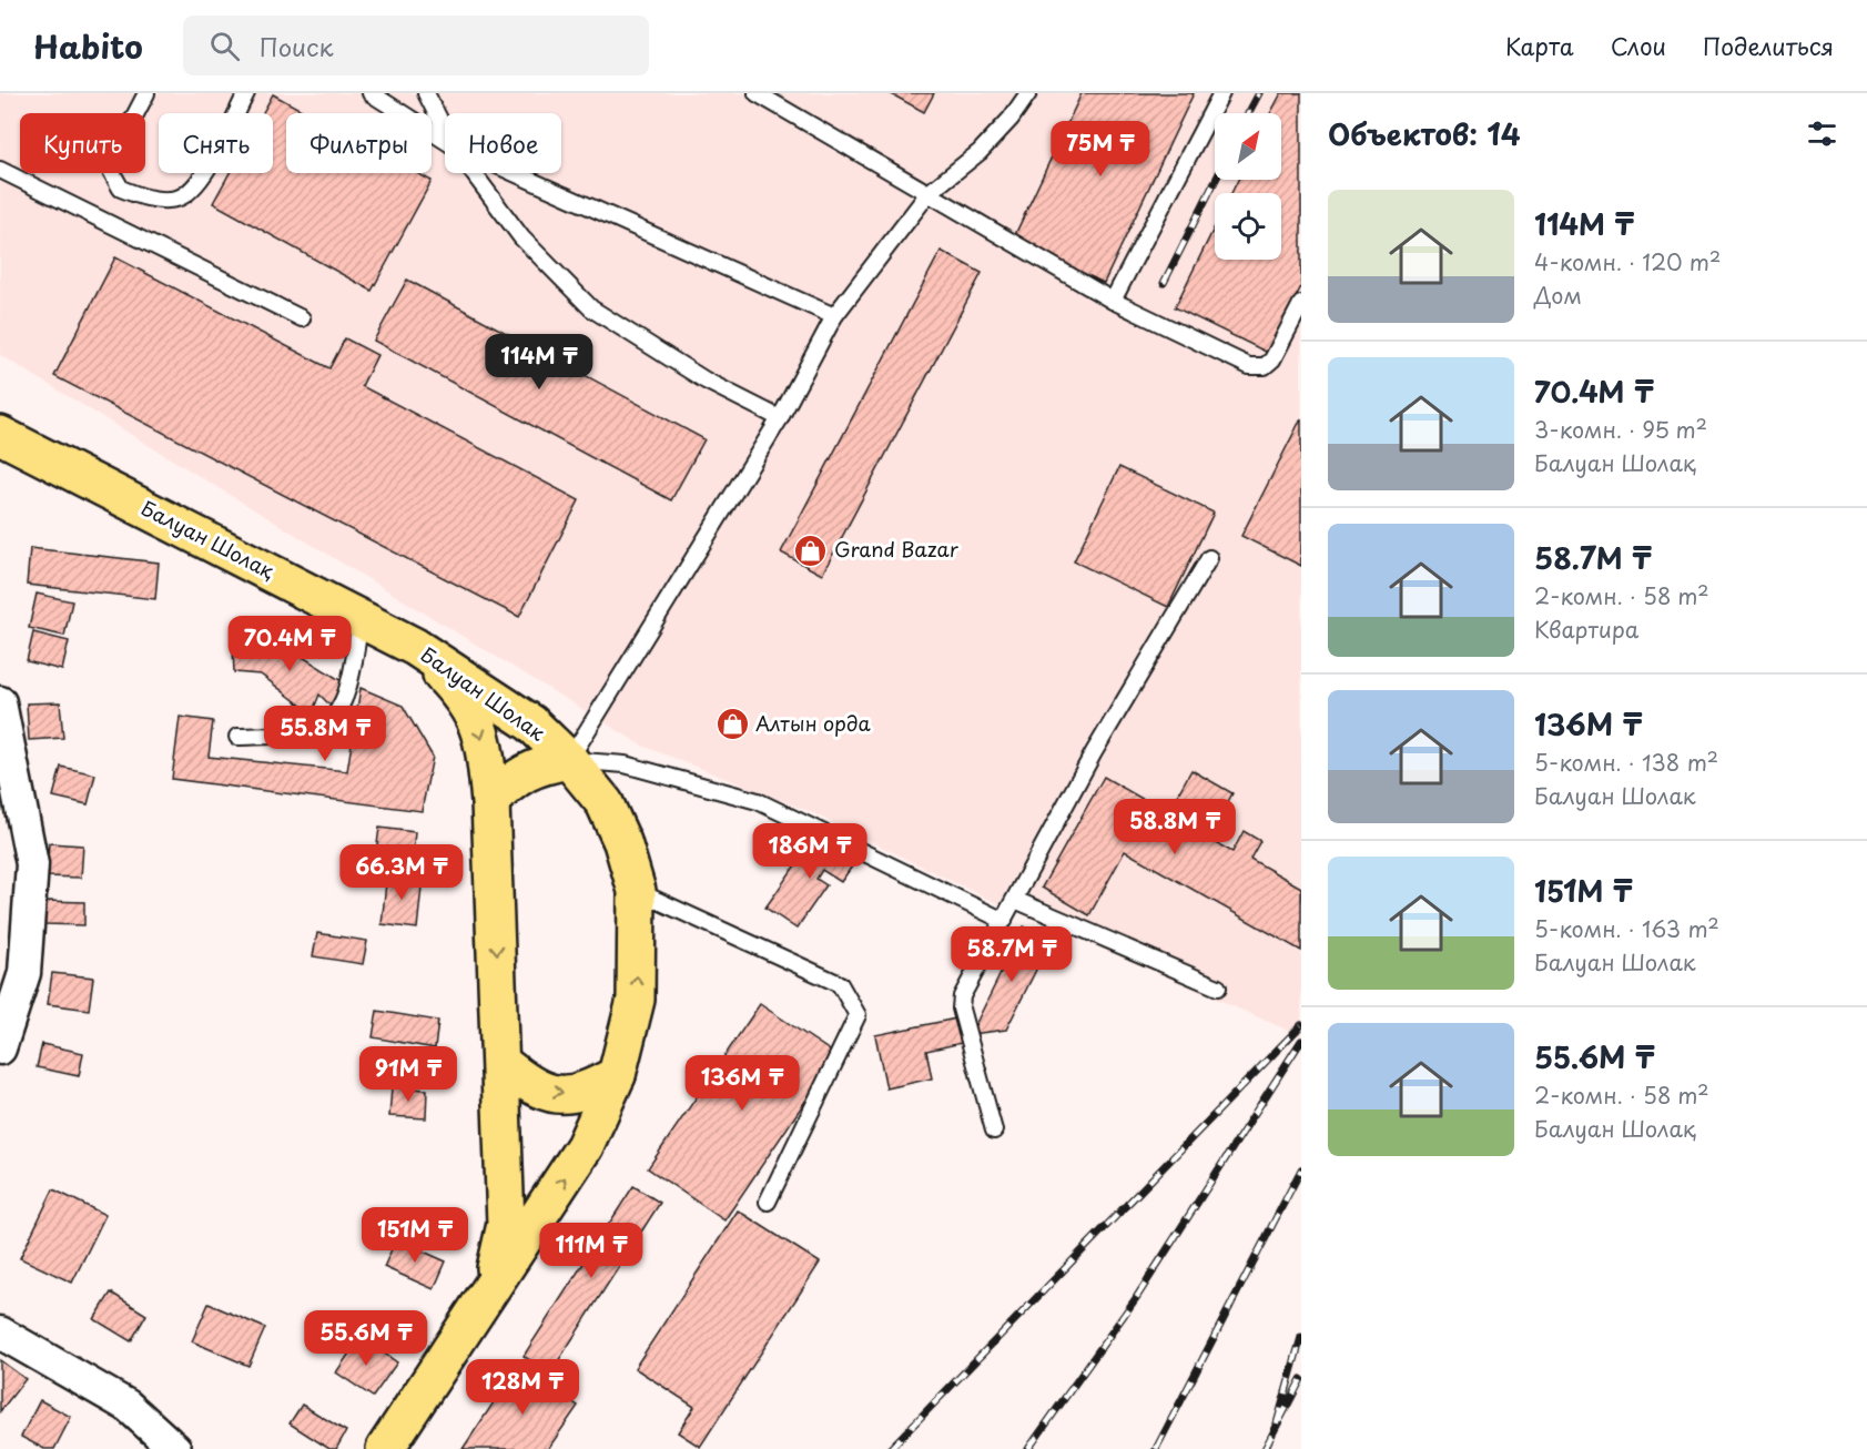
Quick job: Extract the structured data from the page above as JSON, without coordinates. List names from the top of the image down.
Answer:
{
  "streets": {
    "main road": ["Балуан Шолақ", "Балуан Шолак"]
  },
  "crossings": [
    ["Балуан Шолақ", "Балуан Шолак"]
  ],
  "places": {
    "shop": ["Grand Bazar", "Алтын орда"]
  },
  "north": "top right",
  "page": {
    "header": "Habito",
    "search": "Поиск",
    "nav": ["Карта", "Слои", "Поделиться"],
    "heading": "Объектов: 14",
    "chip": [
      "Купить",
      "Снять",
      "Фильтры",
      "Новое"
    ],
    "price": [
      "75M ₸",
      "114M ₸",
      "70.4M ₸",
      "55.8M ₸",
      "58.8M ₸",
      "186M ₸",
      "66.3M ₸",
      "58.7M ₸",
      "91M ₸",
      "136M ₸",
      "151M ₸",
      "111M ₸",
      "55.6M ₸",
      "128M ₸"
    ],
    "list": [
      {
        "name": "114M ₸",
        "note": "4-комн. · 120 m² · Дом"
      },
      {
        "name": "70.4M ₸",
        "note": "3-комн. · 95 m² · Балуан Шолақ"
      },
      {
        "name": "58.7M ₸",
        "note": "2-комн. · 58 m² · Квартира"
      },
      {
        "name": "136M ₸",
        "note": "5-комн. · 138 m² · Балуан Шолак"
      },
      {
        "name": "151M ₸",
        "note": "5-комн. · 163 m² · Балуан Шолак"
      },
      {
        "name": "55.6M ₸",
        "note": "2-комн. · 58 m² · Балуан Шолақ"
      }
    ]
  }
}
